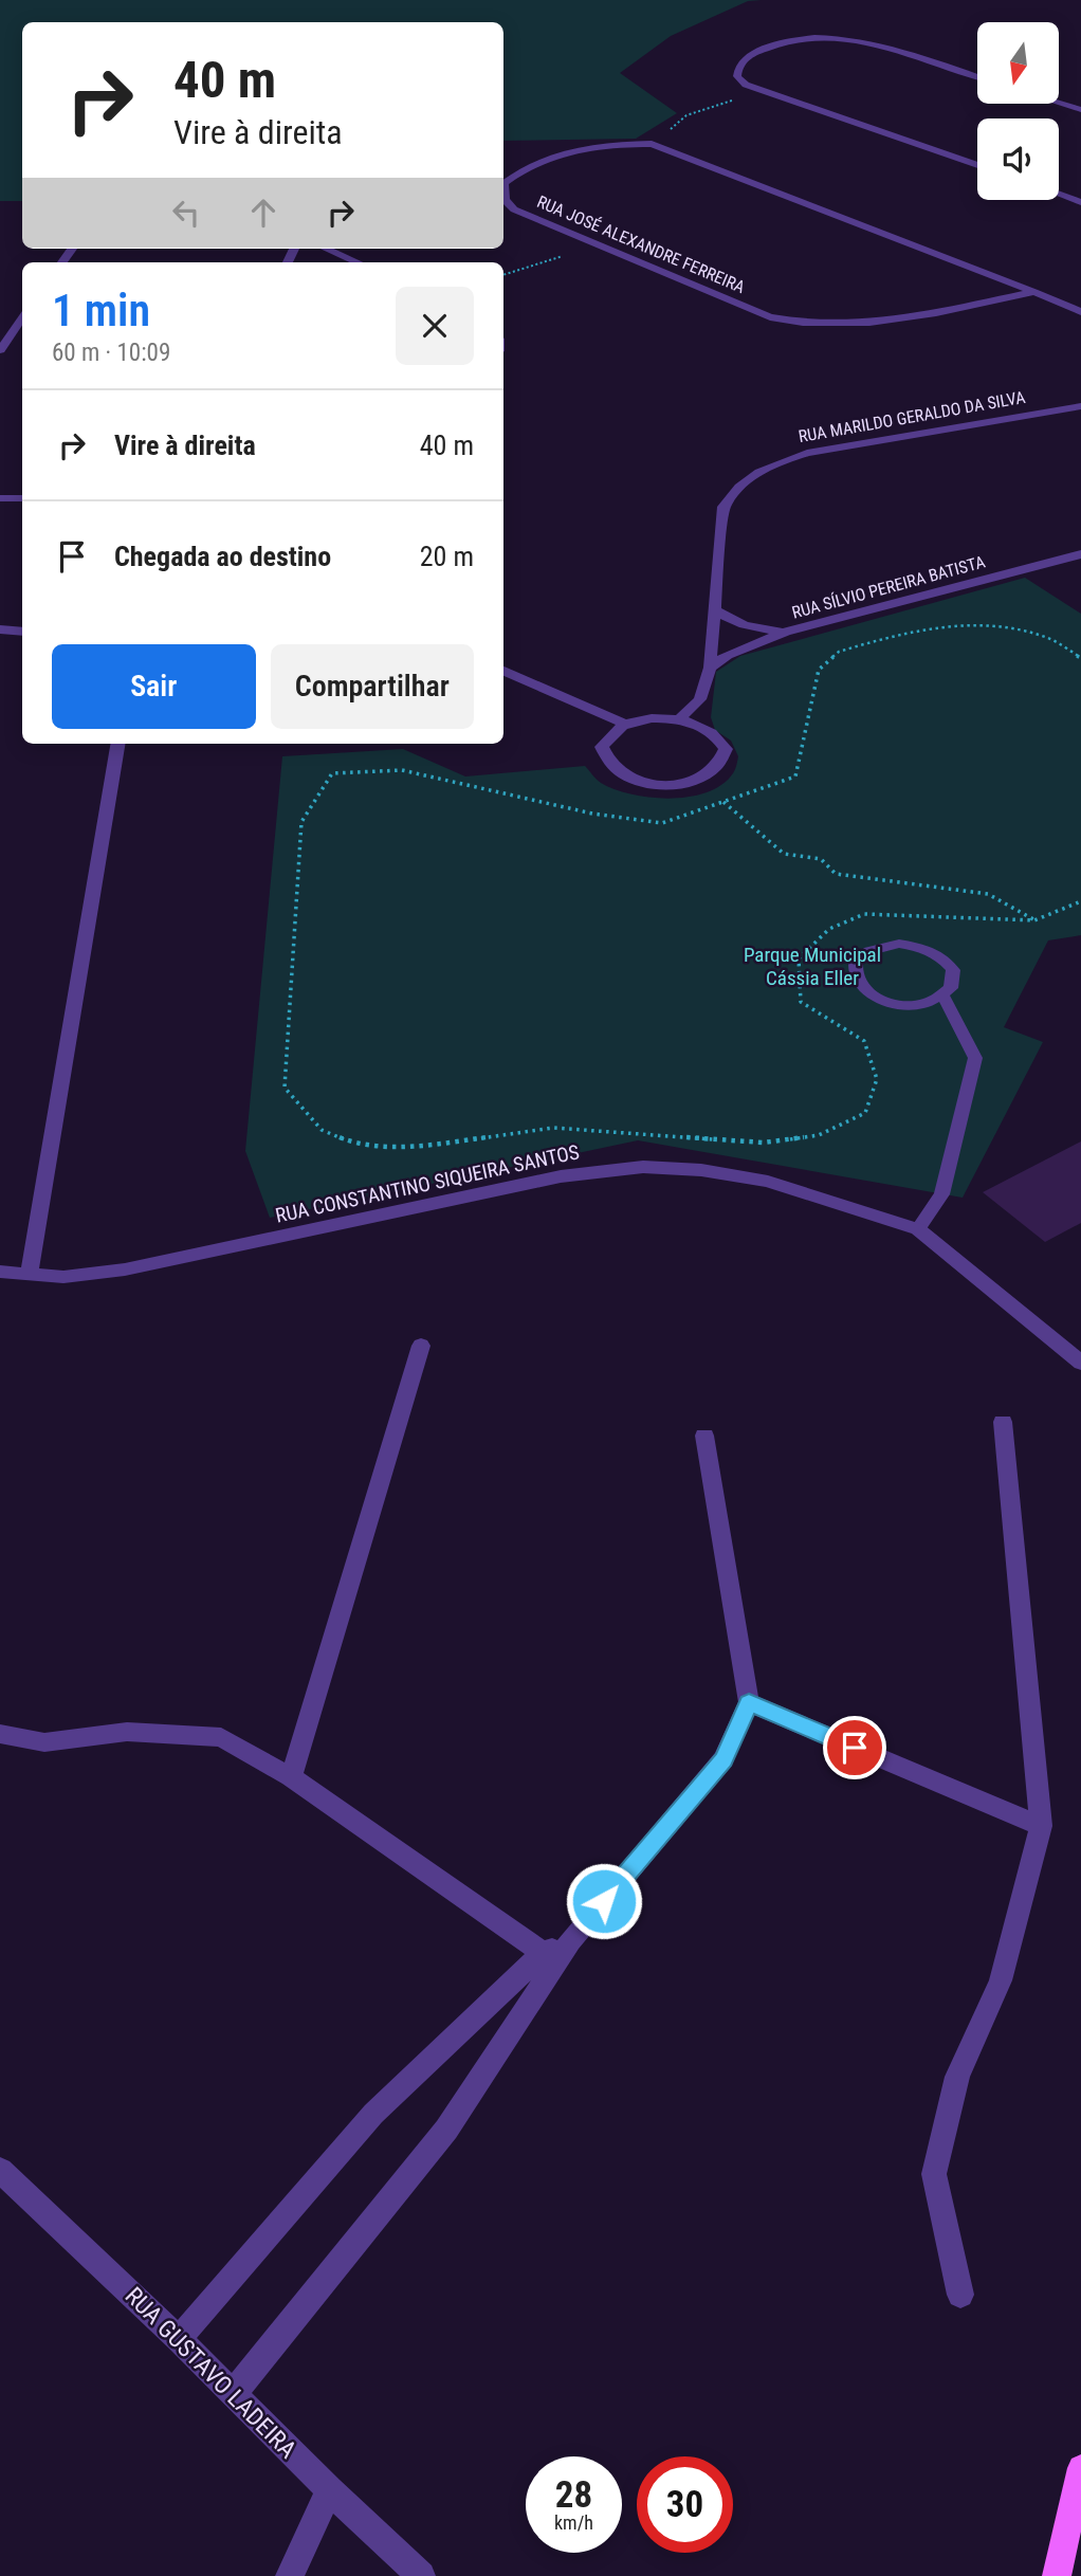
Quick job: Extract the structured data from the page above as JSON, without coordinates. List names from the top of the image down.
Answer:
{
  "streets": {
    "street": [
      "RUA JOSÉ ALEXANDRE FERREIRA",
      "RUA MARILDO GERALDO DA SILVA",
      "RUA SÍLVIO PEREIRA BATISTA",
      "RUA CONSTANTINO SIQUEIRA SANTOS",
      "RUA GUSTAVO LADEIRA"
    ]
  },
  "crossings": [
    ["RUA MARILDO GERALDO DA SILVA", "RUA SÍLVIO PEREIRA BATISTA"]
  ],
  "parks": ["Parque Municipal Cássia Eller"],
  "north": "bottom",
  "page": {
    "turn": ["40 m", "Vire à direita"],
    "heading": ["1 min", "60 m · 10:09"],
    "list": [
      {
        "name": "Vire à direita",
        "value": "40 m"
      },
      {
        "name": "Chegada ao destino",
        "value": "20 m"
      }
    ],
    "buttons": ["Sair", "Compartilhar"],
    "speed": "28 km/h",
    "limit": "30"
  }
}
